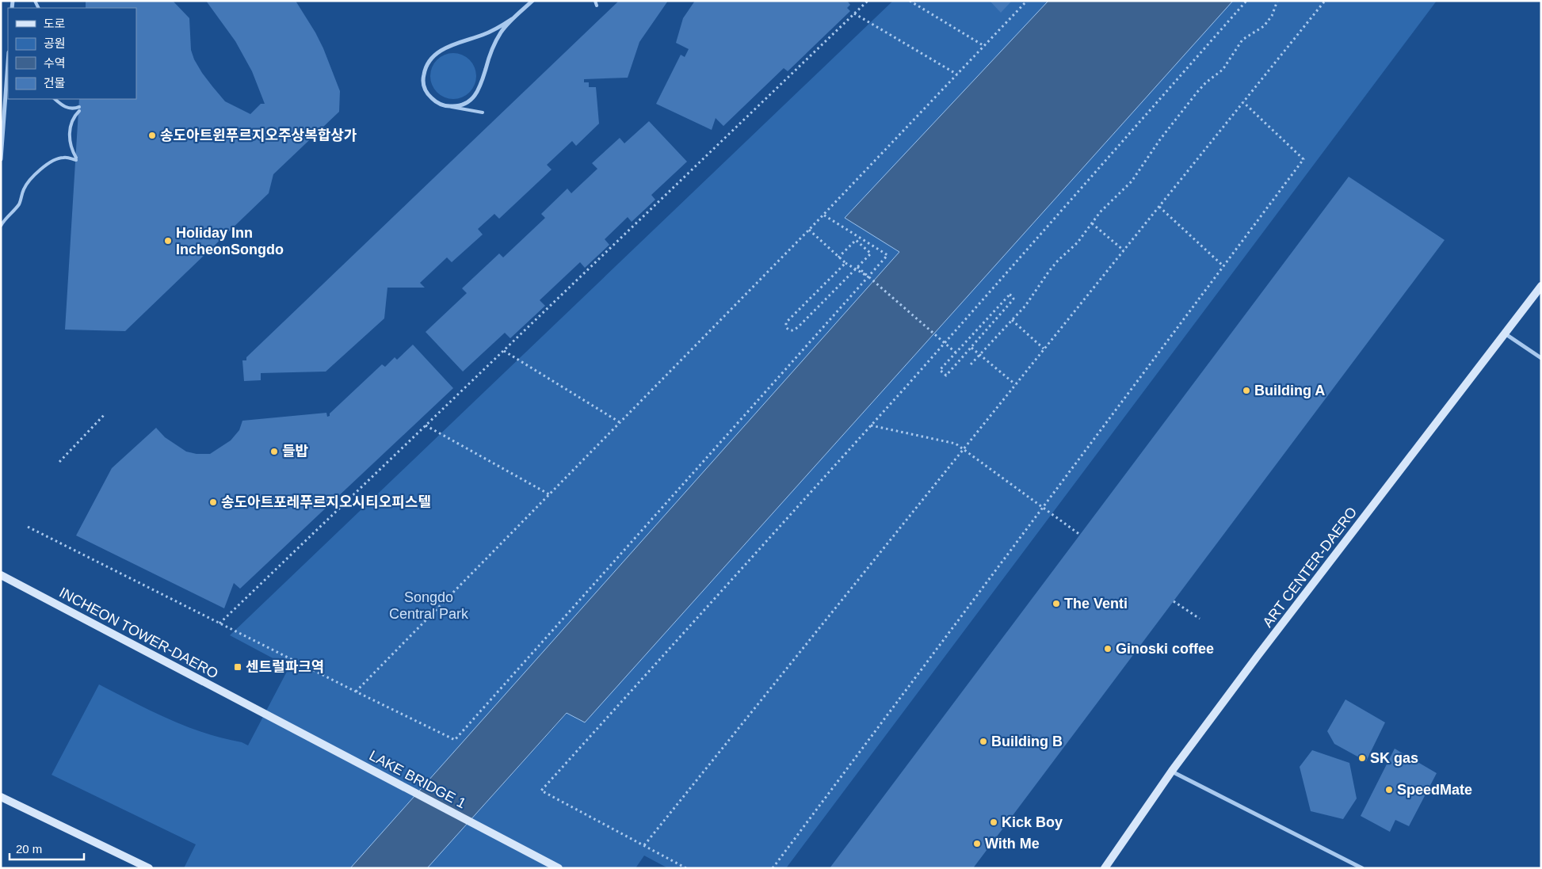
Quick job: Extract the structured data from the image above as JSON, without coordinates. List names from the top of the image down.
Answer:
{
  "streets": {
    "main road": ["ART CENTER-DAERO", "INCHEON TOWER-DAERO", "LAKE BRIDGE 1"]
  },
  "crossings": [
    ["INCHEON TOWER-DAERO", "LAKE BRIDGE 1"]
  ],
  "parks": ["Songdo Central Park"],
  "places": {
    "other": [
      "송도아트윈푸르지오주상복합상가",
      "Holiday Inn IncheonSongdo",
      "Building A",
      "들밥",
      "송도아트포레푸르지오시티오피스텔",
      "The Venti",
      "Ginoski coffee",
      "Building B",
      "SK gas",
      "SpeedMate",
      "Kick Boy",
      "With Me"
    ],
    "transit": ["센트럴파크역"]
  },
  "legend": [
    "도로",
    "공원",
    "수역",
    "건물"
  ],
  "scale_bar": "20 m"
}
